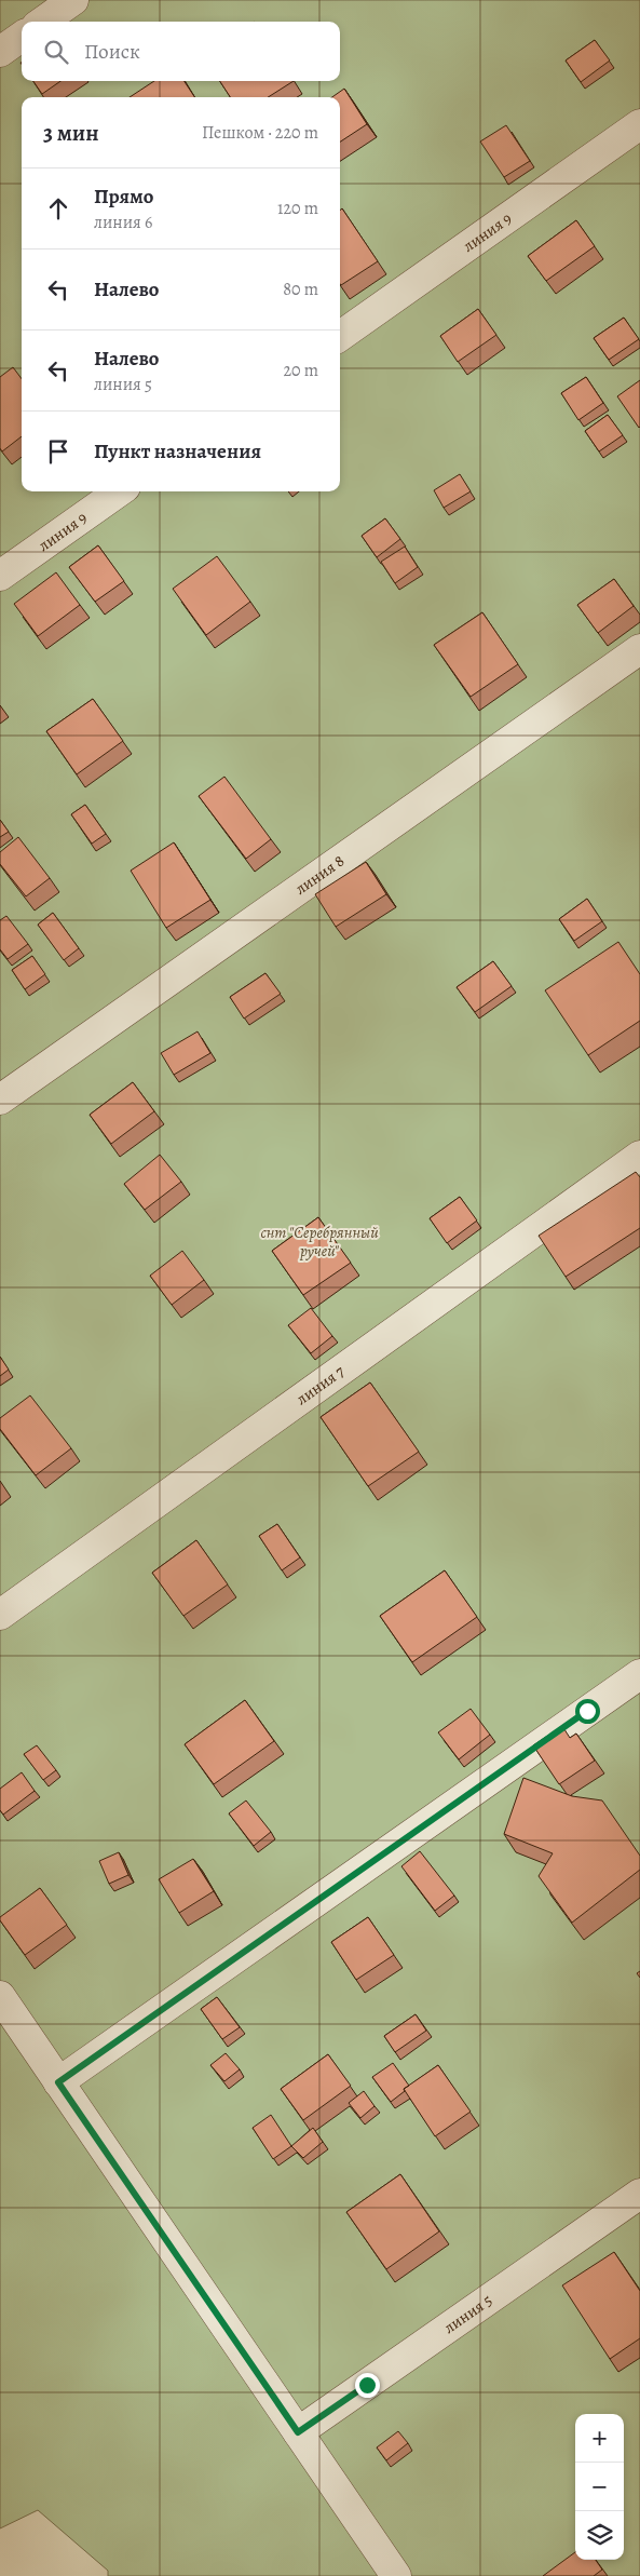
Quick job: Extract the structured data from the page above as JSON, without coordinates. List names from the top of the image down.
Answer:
{
  "streets": {
    "street": [
      "линия 9",
      "линия 8",
      "линия 7",
      "линия 5"
    ]
  },
  "parks": ["снт \"Серебрянный ручей\""],
  "page": {
    "search": "Поиск",
    "heading": ["3 мин", "Пешком · 220 m"],
    "list": [
      ["Прямо", "линия 6", "120 m"],
      ["Налево", "80 m"],
      ["Налево", "линия 5", "20 m"],
      "Пункт назначения"
    ],
    "map_buttons": ["+", "−"]
  }
}
